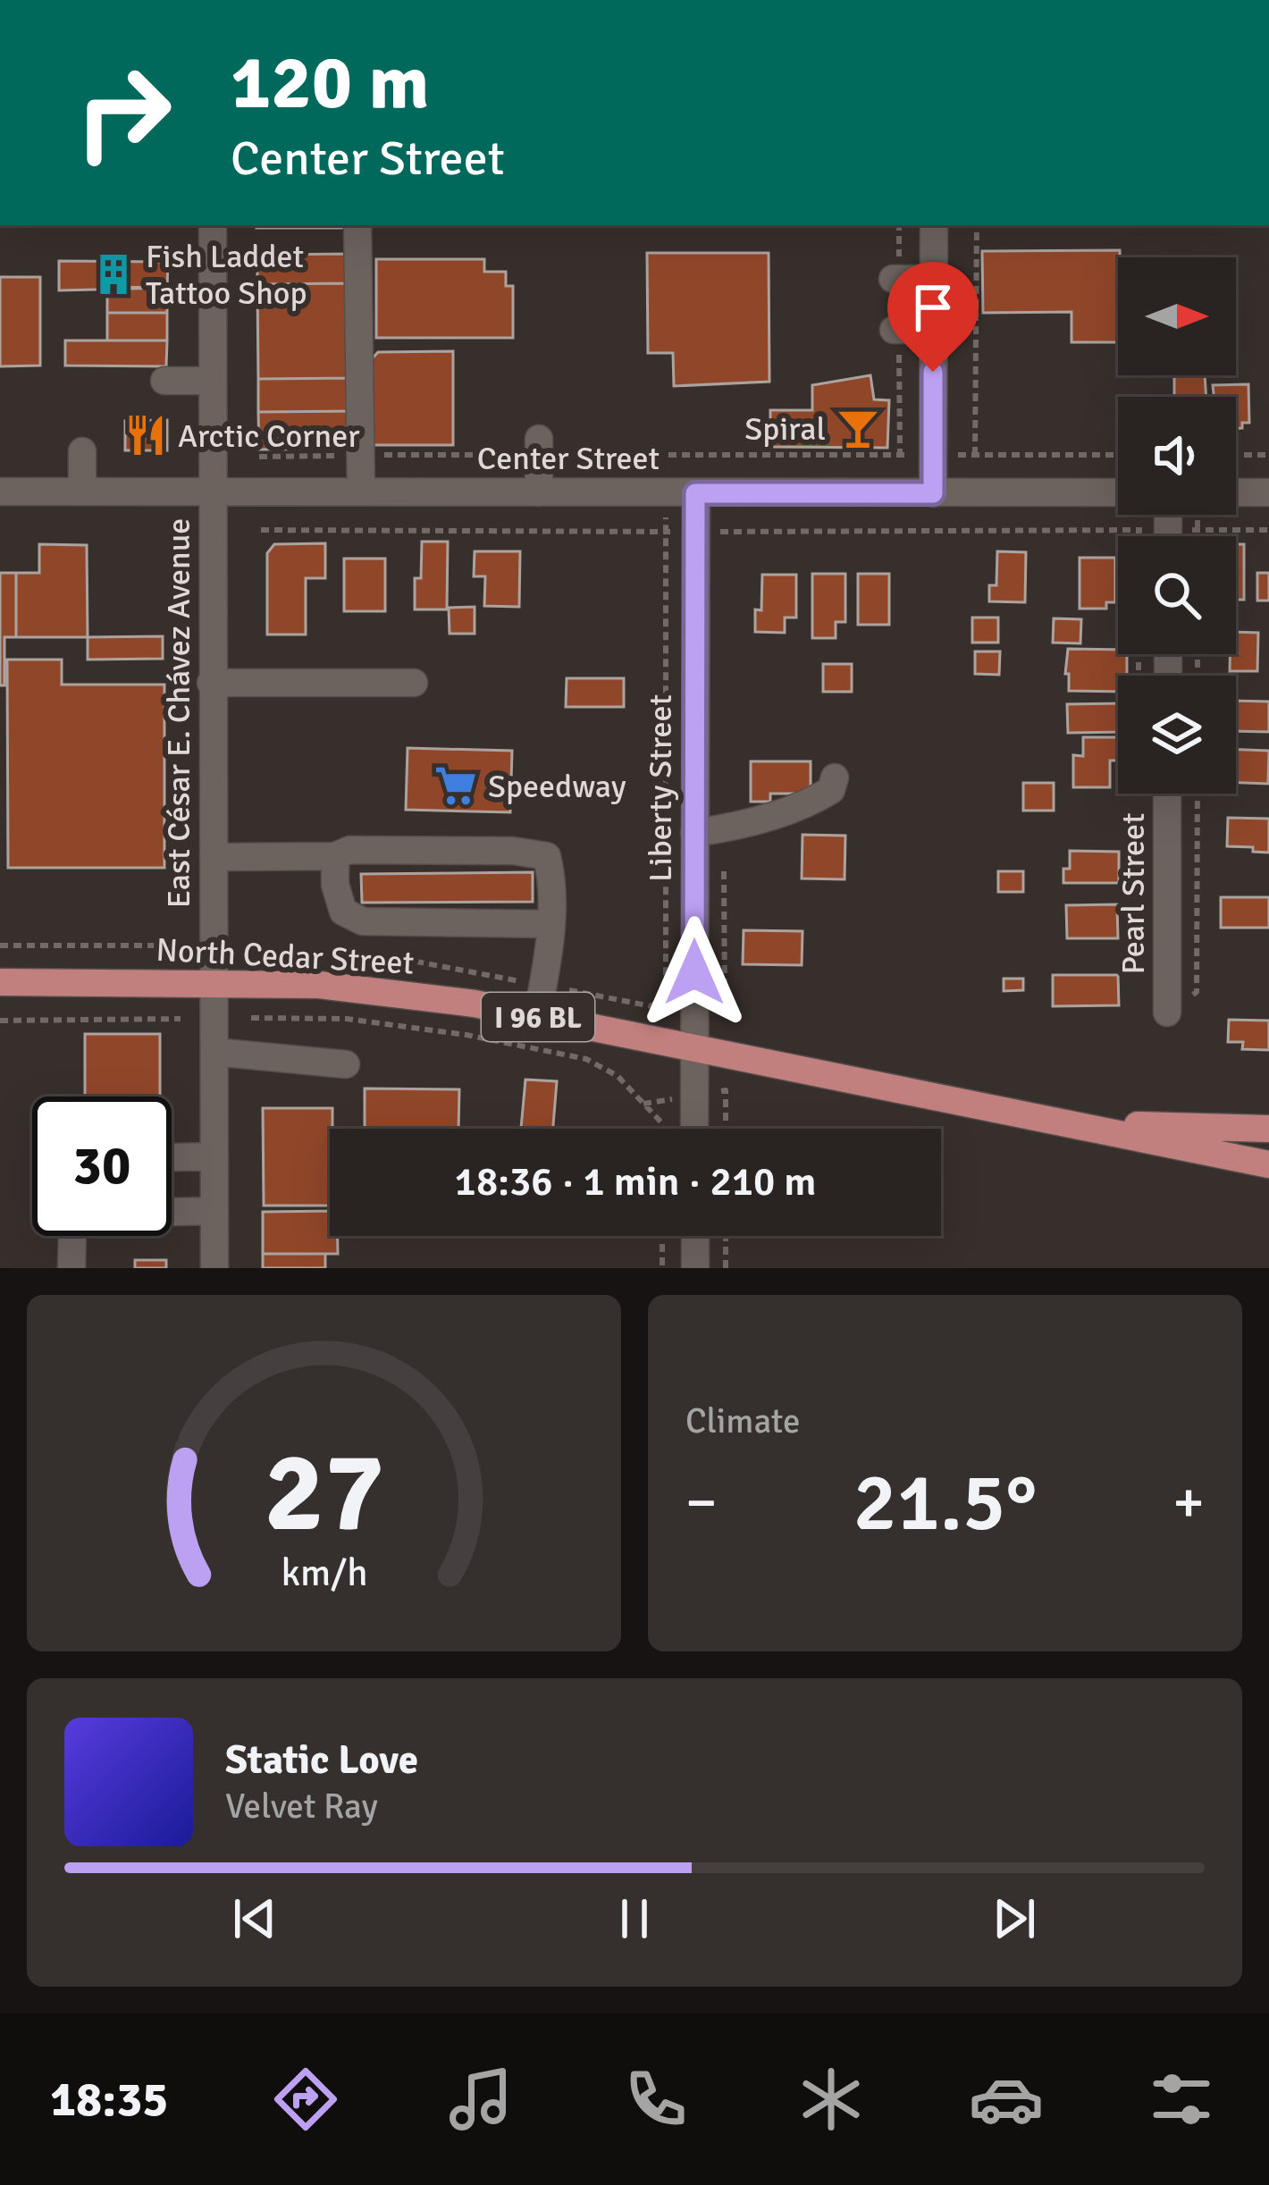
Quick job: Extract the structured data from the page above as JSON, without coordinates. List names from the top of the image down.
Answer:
{
  "streets": {
    "main road": ["North Cedar Street", "I 96 BL"],
    "street": [
      "Center Street",
      "East César E. Chávez Avenue",
      "Liberty Street",
      "Pearl Street"
    ]
  },
  "crossings": [
    ["Center Street", "East César E. Chávez Avenue"],
    ["Center Street", "Liberty Street"],
    ["East César E. Chávez Avenue", "North Cedar Street"],
    ["Liberty Street", "North Cedar Street"],
    ["North Cedar Street", "I 96 BL"]
  ],
  "places": {
    "building": ["Fish Laddet Tattoo Shop"],
    "bar": ["Spiral"],
    "restaurant": ["Arctic Corner"],
    "supermarket": ["Speedway"]
  },
  "north": "right",
  "page": {
    "turn": ["120 m", "Center Street"],
    "limit": "30",
    "trip": "18:36 · 1 min · 210 m",
    "tile": "Climate",
    "heat": ["−", "21.5°", "+"],
    "song": ["Static Love", "Velvet Ray"],
    "tabs": "18:35",
    "gauge": ["27", "km/h"]
  }
}
